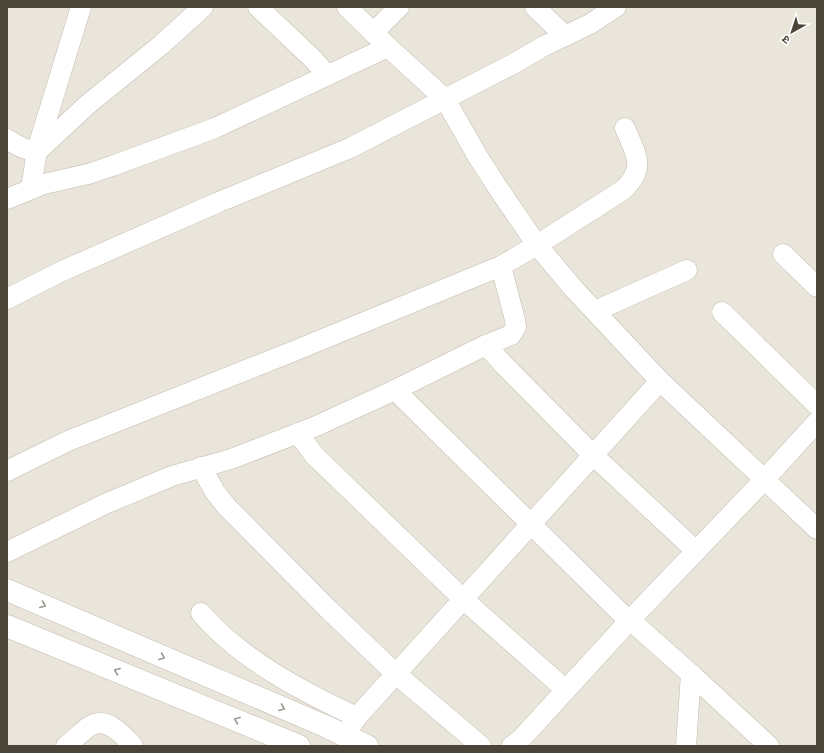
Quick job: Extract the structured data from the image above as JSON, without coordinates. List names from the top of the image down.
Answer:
{
  "north": "bottom left"
}
